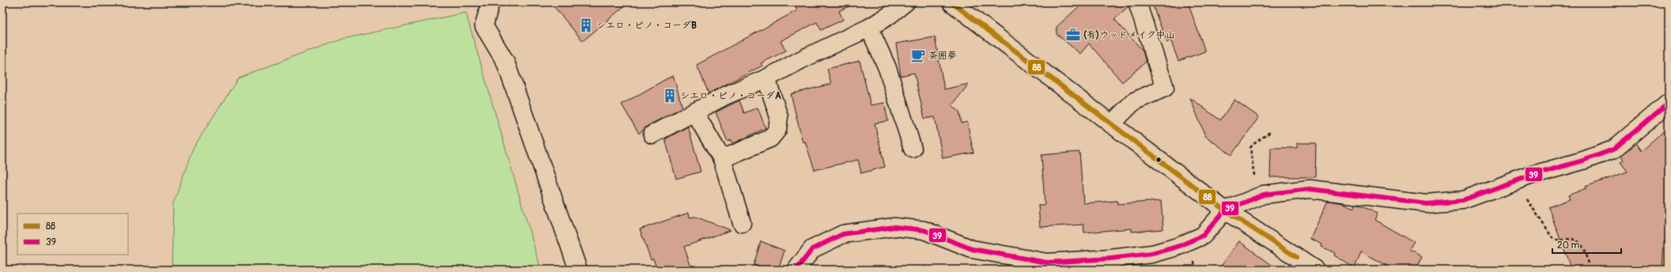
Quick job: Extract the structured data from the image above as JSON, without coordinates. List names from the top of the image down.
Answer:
{
  "places": {
    "building": ["シエロ・ピノ・コーダB", "シエロ・ピノ・コーダA"],
    "office": ["(有)ウッドメイク中山"],
    "cafe": ["茶囲夢"]
  },
  "lines": ["transit line 88", "transit line 39"],
  "legend": ["88", "39"],
  "scale_bar": "20 m"
}
